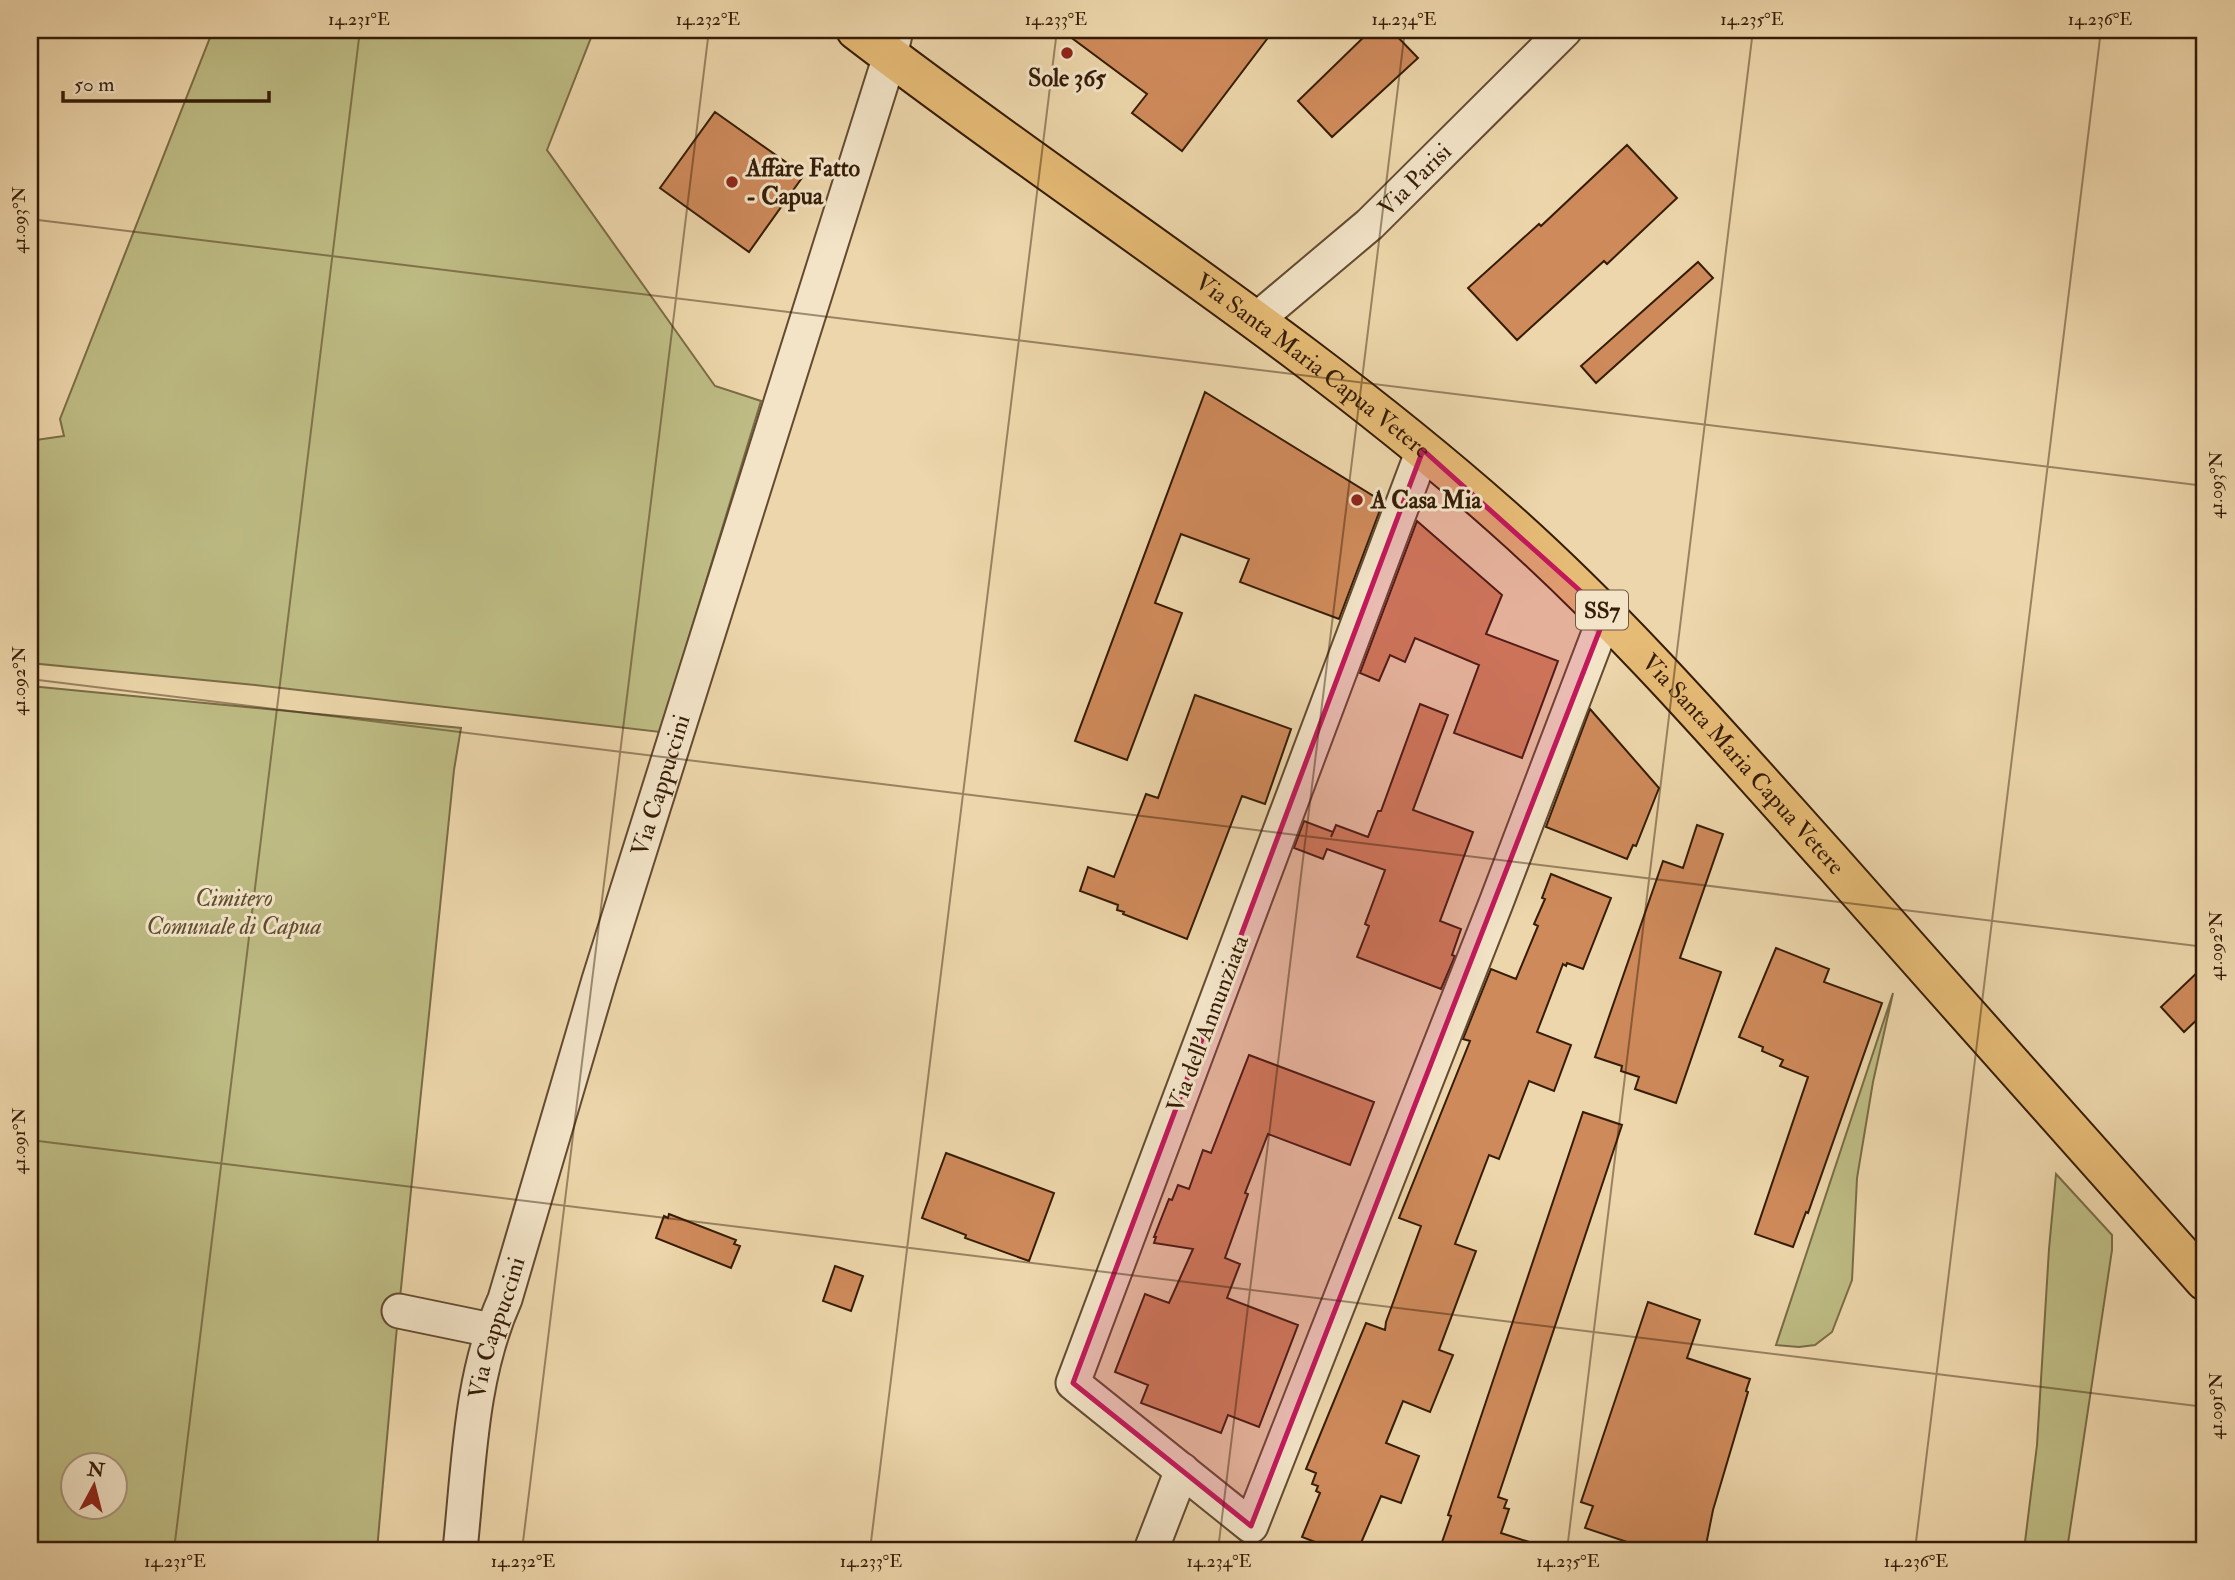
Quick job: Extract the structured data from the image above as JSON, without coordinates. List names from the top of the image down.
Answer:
{
  "streets": {
    "main road": ["Via Santa Maria Capua Vetere", "SS7"],
    "street": ["Via Parisi", "Via Cappuccini", "Via dell'Annunziata"]
  },
  "crossings": [
    ["Via Parisi", "Via Santa Maria Capua Vetere"],
    ["Via Santa Maria Capua Vetere", "Via Cappuccini"],
    ["Via Santa Maria Capua Vetere", "Via dell'Annunziata"]
  ],
  "parks": ["Cimitero Comunale di Capua"],
  "places": ["Sole 365", "Affare Fatto - Capua", "A Casa Mia"],
  "scale_bar": "50 m",
  "north": "top",
  "coordinates": [
    "14.231°E",
    "14.232°E",
    "14.233°E",
    "14.234°E",
    "14.235°E",
    "14.236°E",
    "41.093°N",
    "41.092°N",
    "41.091°N"
  ]
}
